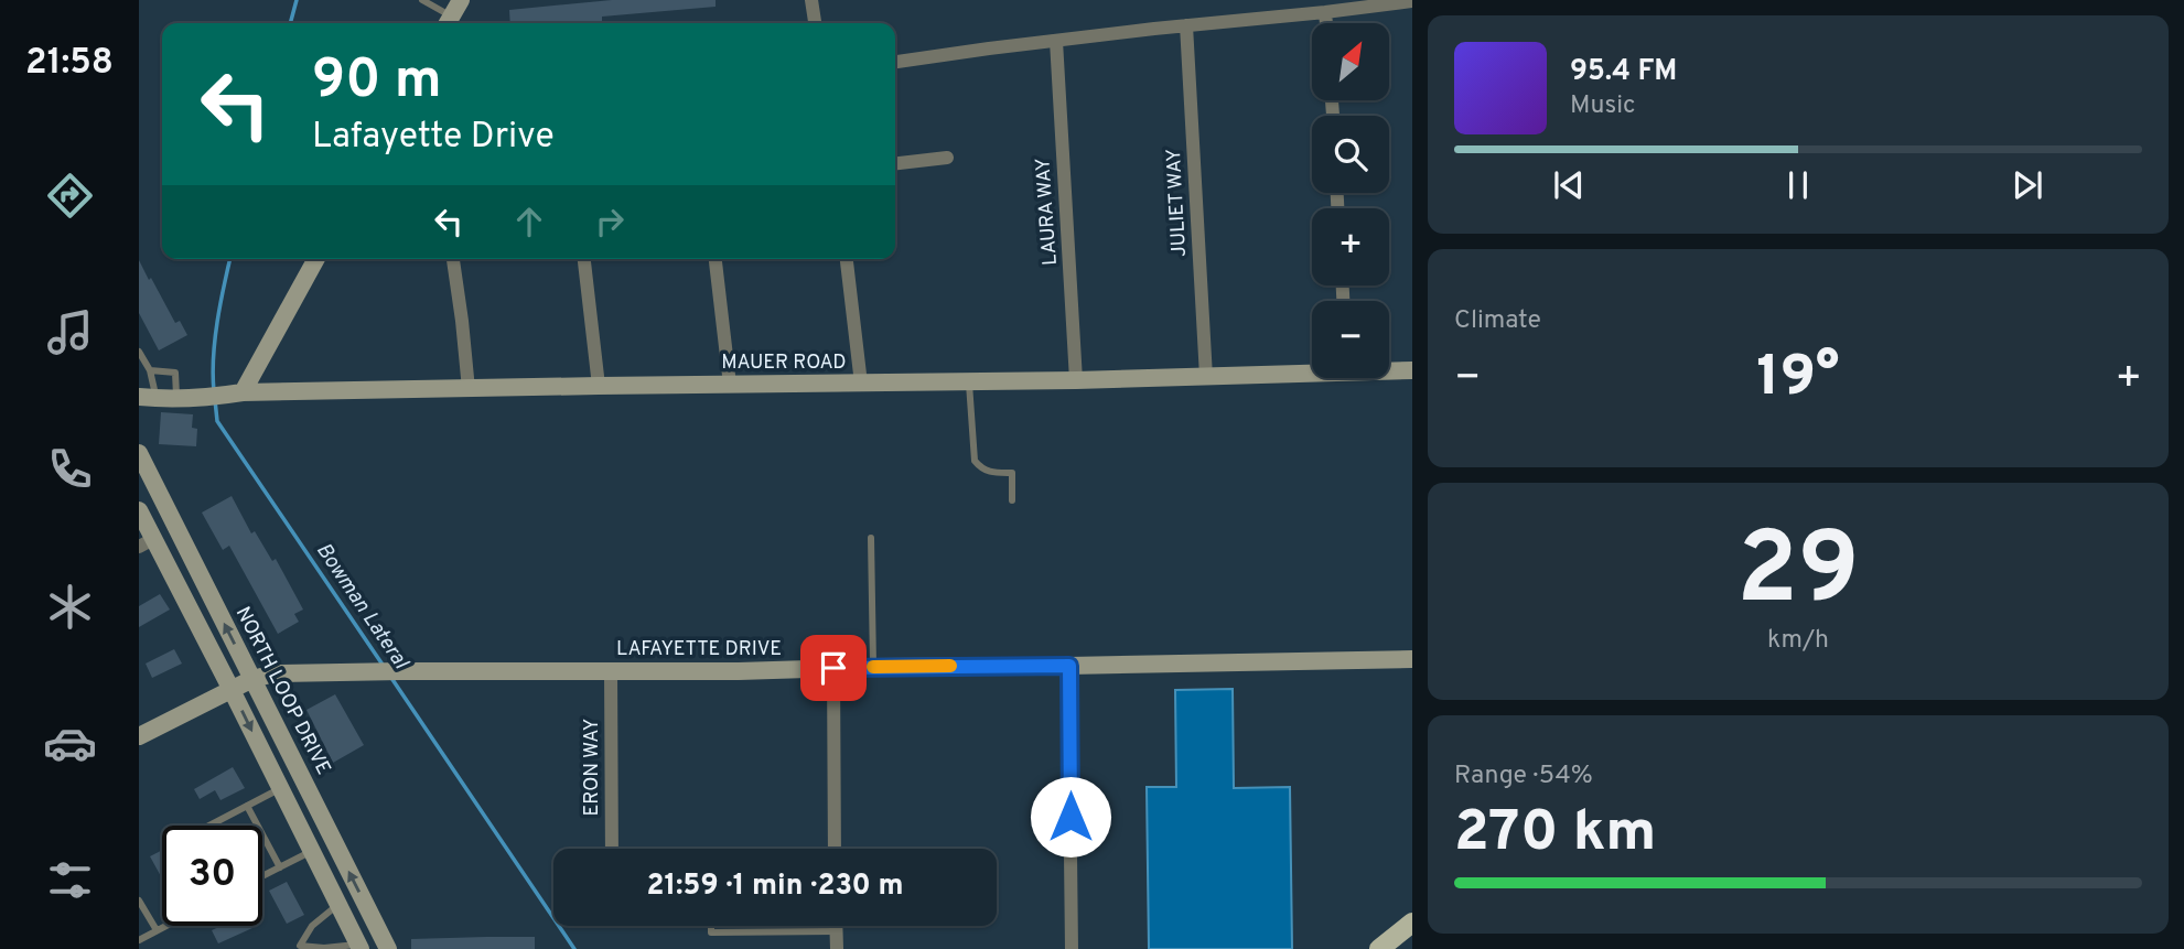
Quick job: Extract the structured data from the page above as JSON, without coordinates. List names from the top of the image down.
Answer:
{
  "streets": {
    "street": [
      "JULIET WAY",
      "LAURA WAY",
      "MAUER ROAD",
      "LAFAYETTE DRIVE",
      "NORTH LOOP DRIVE",
      "ERON WAY"
    ]
  },
  "crossings": [
    ["JULIET WAY", "MAUER ROAD"],
    ["LAURA WAY", "MAUER ROAD"],
    ["LAFAYETTE DRIVE", "NORTH LOOP DRIVE"],
    ["LAFAYETTE DRIVE", "ERON WAY"]
  ],
  "water": ["Bowman Lateral"],
  "north": "top right",
  "page": {
    "tabs": "21:58",
    "map_buttons": ["+", "−"],
    "turn": ["90 m", "Lafayette Drive"],
    "song": ["95.4 FM", "Music"],
    "tile": [
      "Climate",
      ["29", "km/h"],
      ["Range · 54%", "270 km"]
    ],
    "heat": ["−", "19°", "+"],
    "limit": "30",
    "trip": "21:59 · 1 min · 230 m"
  }
}
